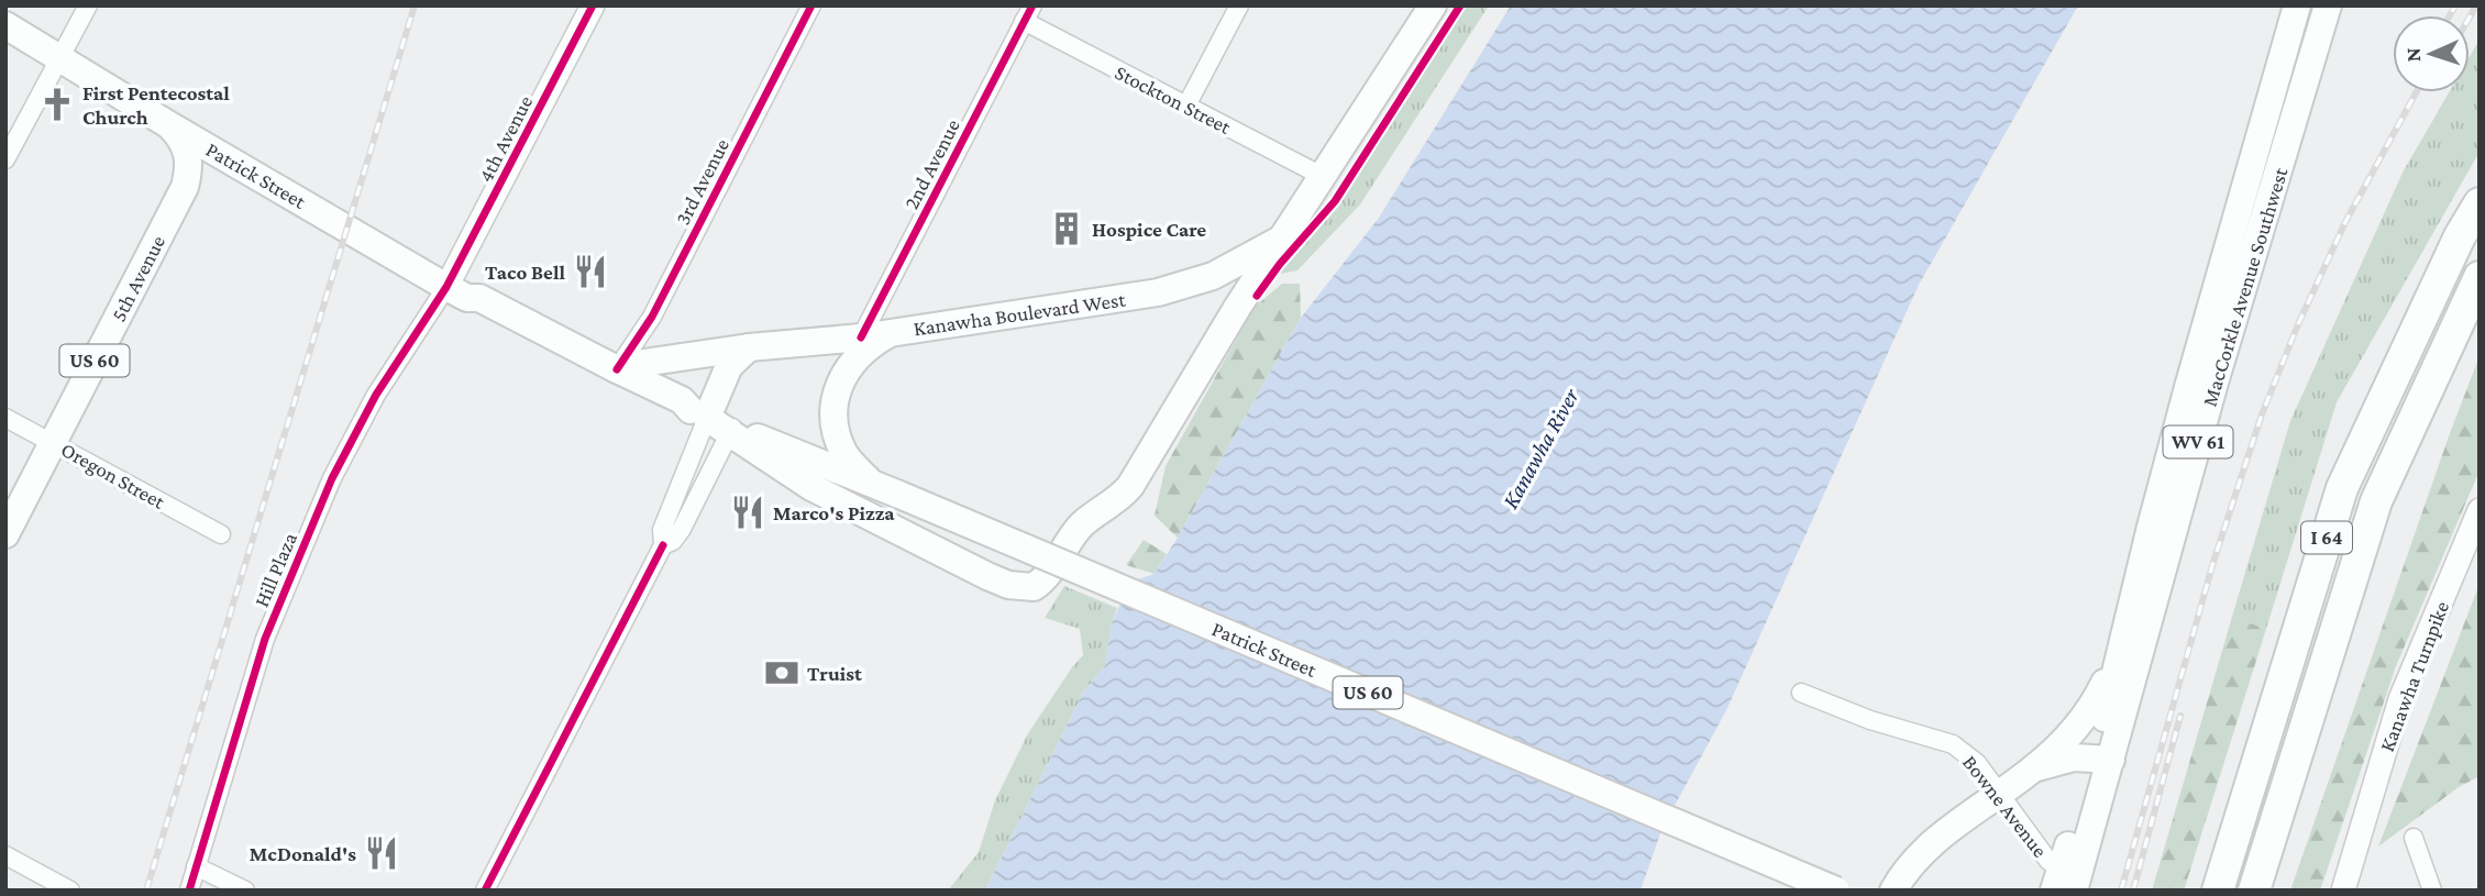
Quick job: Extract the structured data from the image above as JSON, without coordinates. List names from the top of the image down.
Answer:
{
  "streets": {
    "highway": ["I 64"],
    "main road": [
      "4th Avenue",
      "Patrick Street",
      "5th Avenue",
      "MacCorkle Avenue Southwest",
      "Kanawha Boulevard West",
      "US 60",
      "WV 61",
      "Kanawha Turnpike"
    ],
    "street": [
      "Stockton Street",
      "2nd Avenue",
      "3rd Avenue",
      "Oregon Street",
      "Hill Plaza",
      "Bowne Avenue"
    ]
  },
  "crossings": [
    ["Stockton Street", "2nd Avenue"],
    ["Stockton Street", "Kanawha Boulevard West"],
    ["4th Avenue", "Patrick Street"],
    ["4th Avenue", "Hill Plaza"],
    ["2nd Avenue", "Kanawha Boulevard West"],
    ["Patrick Street", "3rd Avenue"],
    ["Patrick Street", "Kanawha Boulevard West"],
    ["Patrick Street", "Hill Plaza"],
    ["3rd Avenue", "Kanawha Boulevard West"],
    ["5th Avenue", "Oregon Street"],
    ["MacCorkle Avenue Southwest", "Bowne Avenue"]
  ],
  "water": ["Kanawha River"],
  "places": {
    "church": ["First Pentecostal Church"],
    "building": ["Hospice Care"],
    "restaurant": ["Taco Bell", "Marco's Pizza", "McDonald's"],
    "bank": ["Truist"]
  },
  "north": "left"
}
